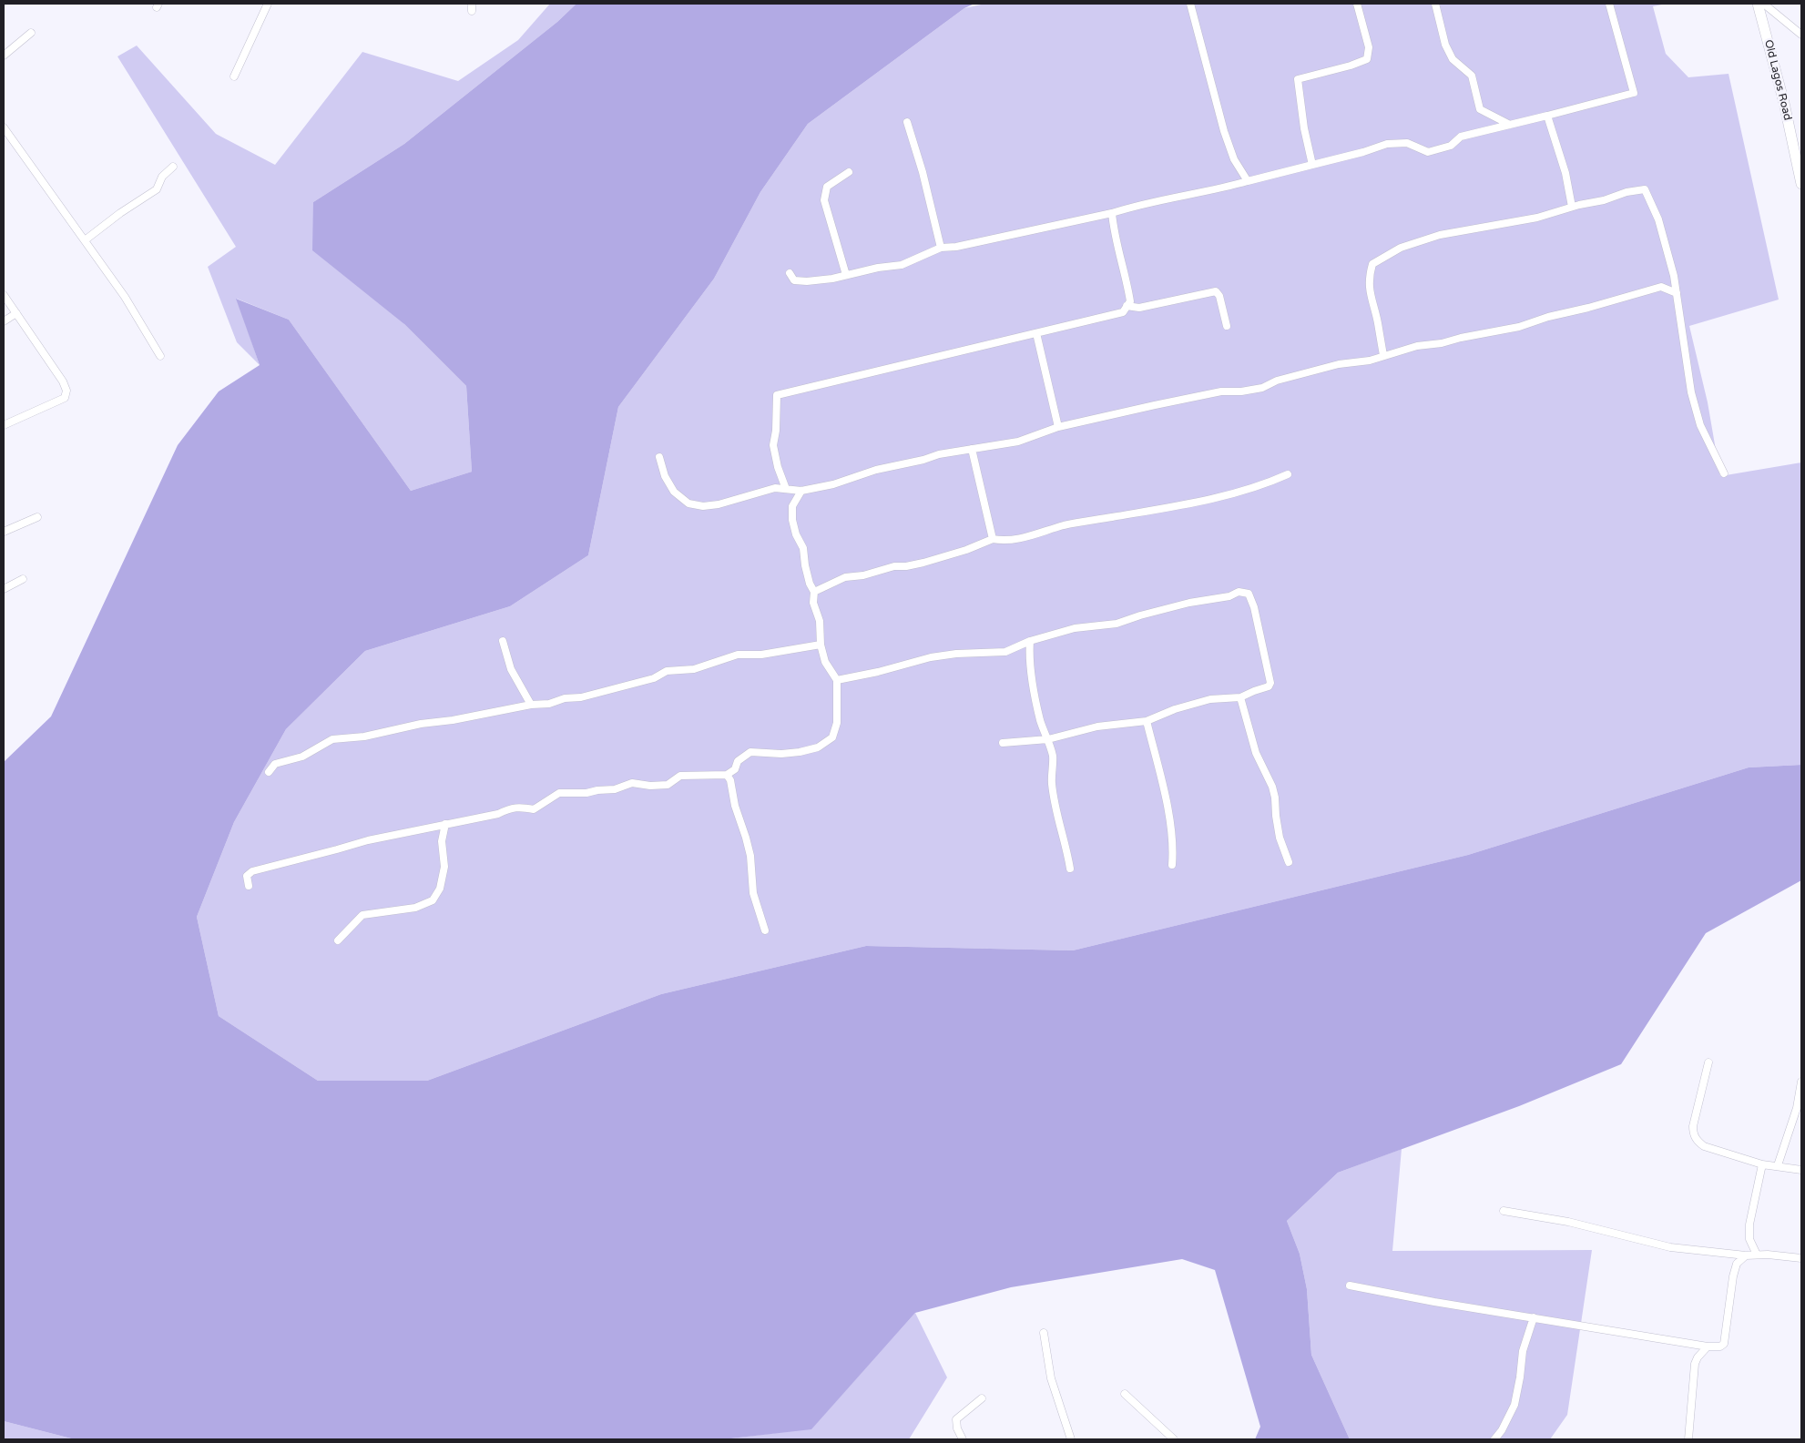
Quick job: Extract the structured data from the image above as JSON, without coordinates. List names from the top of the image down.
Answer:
{
  "streets": {
    "main road": ["Old Lagos Road"]
  }
}
